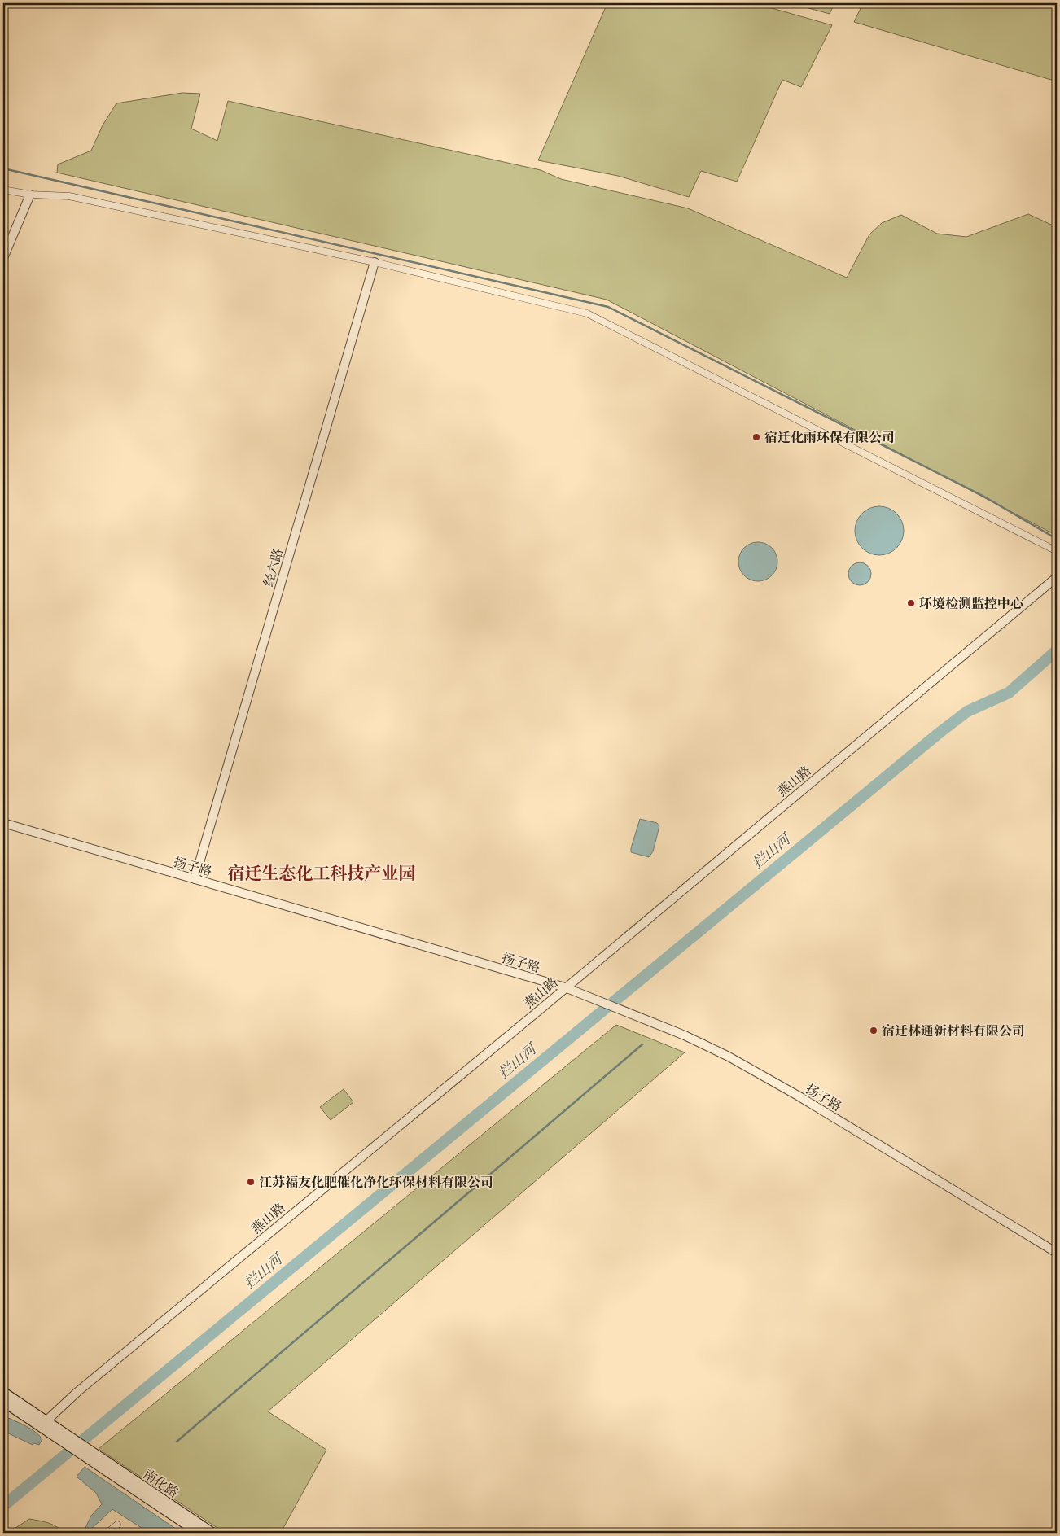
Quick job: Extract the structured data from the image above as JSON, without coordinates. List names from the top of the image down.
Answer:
{
  "streets": {
    "main road": ["南化路"],
    "street": ["经六路", "燕山路", "扬子路"]
  },
  "crossings": [
    ["经六路", "扬子路"],
    ["燕山路", "扬子路"]
  ],
  "districts": ["宿迁生态化工科技产业园"],
  "water": ["拦山河"],
  "places": [
    "宿迁化雨环保有限公司",
    "环境检测监控中心",
    "宿迁林通新材料有限公司",
    "江苏福友化肥催化净化环保材料有限公司"
  ]
}
